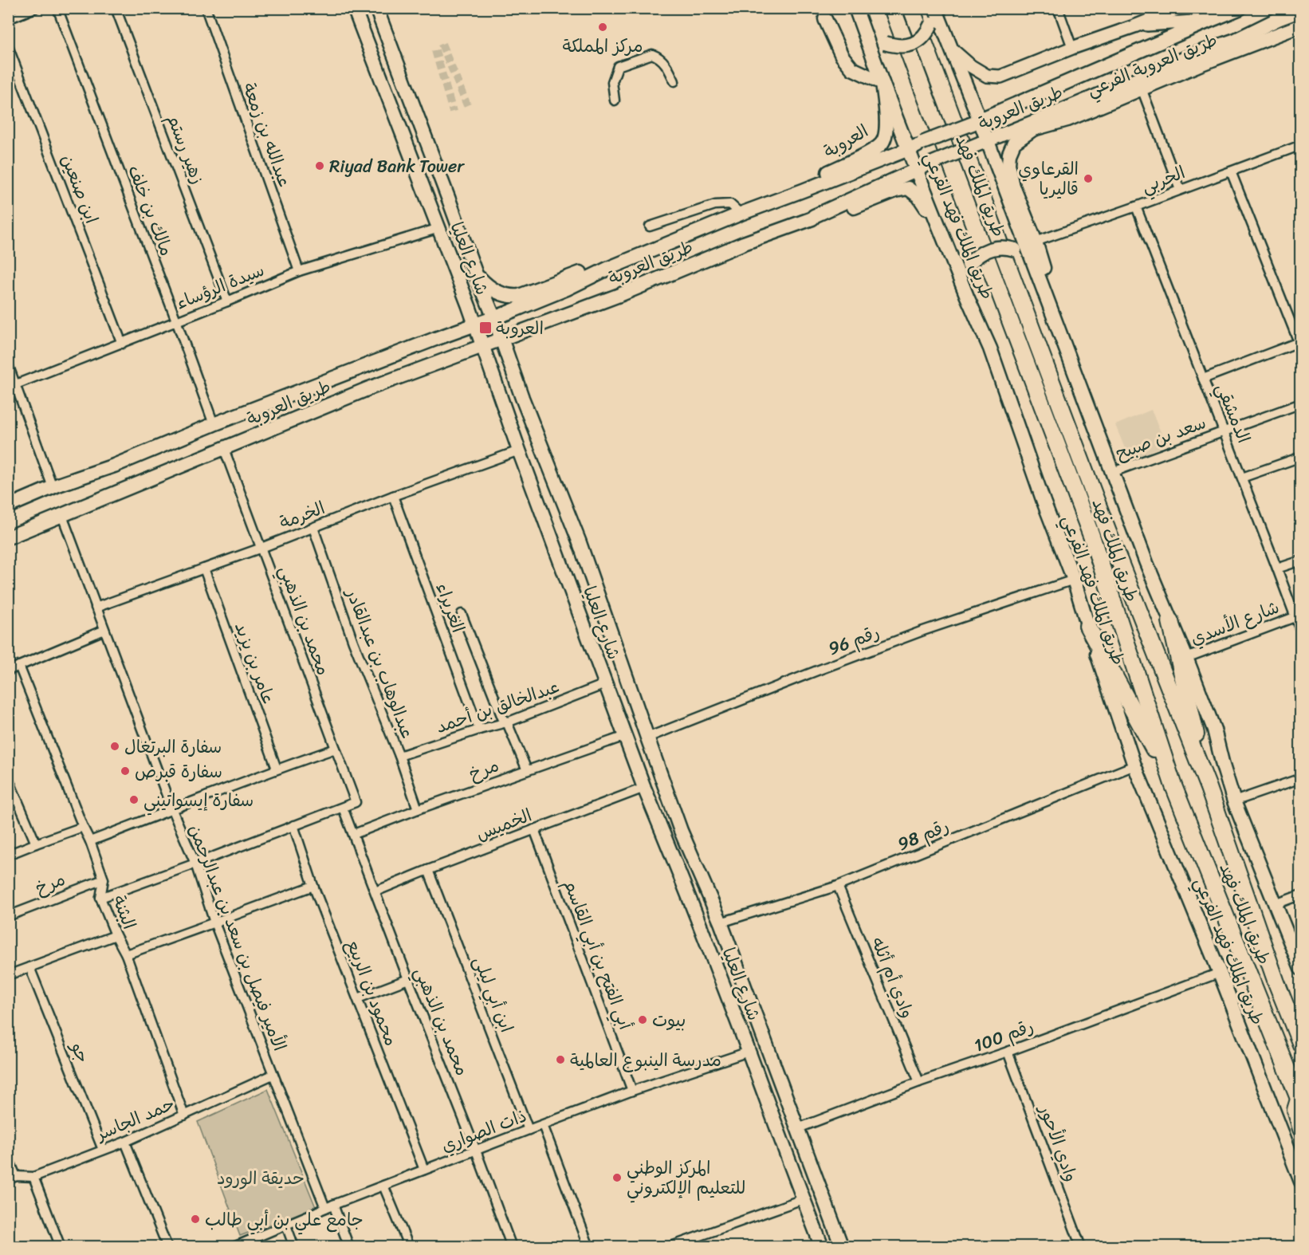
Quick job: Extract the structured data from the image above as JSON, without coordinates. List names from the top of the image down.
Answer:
{
  "streets": {
    "highway": ["طريق الملك فهد"],
    "main road": [
      "طريق العروبة الفرعي",
      "طريق العروبة",
      "العروبة",
      "طريق الملك فهد الفرعي",
      "شارع العليا"
    ],
    "street": [
      "عبدالله بن زمعة",
      "زهير رستم",
      "الحربي",
      "ابن صنعين",
      "مالك بن خلف",
      "سيدة الرؤساء",
      "الدمشقي",
      "سعد بن صبيح",
      "الخرمة",
      "الغريراء",
      "محمد بن الذهبي",
      "شارع الأسدي",
      "رقم 96",
      "عامر بن يزيد",
      "عبدالوهاب بن عبدالقادر",
      "عبدالخالق بن أحمد",
      "مرخ",
      "الخميس",
      "رقم 98",
      "البثنة",
      "الأمير فيصل بن سعد بن عبدالرحمن",
      "أبي الفتح بن أبي القاسم",
      "وادي أم أثله",
      "محمود بن الربيع",
      "ابن أبي ليلى",
      "رقم 100",
      "جو",
      "حمد الجاسر",
      "ذات الصواري",
      "وادي الأحور"
    ]
  },
  "crossings": [
    ["طريق العروبة الفرعي", "الحربي"],
    ["طريق العروبة", "العروبة"],
    ["طريق العروبة", "مالك بن خلف"],
    ["طريق العروبة", "طريق الملك فهد الفرعي"],
    ["طريق العروبة", "شارع العليا"],
    ["طريق العروبة", "محمد بن الذهبي"],
    ["طريق العروبة", "الأمير فيصل بن سعد بن عبدالرحمن"],
    ["عبدالله بن زمعة", "سيدة الرؤساء"],
    ["العروبة", "طريق الملك فهد الفرعي"],
    ["زهير رستم", "سيدة الرؤساء"],
    ["الحربي", "الدمشقي"],
    ["ابن صنعين", "سيدة الرؤساء"],
    ["مالك بن خلف", "سيدة الرؤساء"],
    ["طريق الملك فهد الفرعي", "رقم 96"],
    ["طريق الملك فهد الفرعي", "رقم 98"],
    ["طريق الملك فهد الفرعي", "رقم 100"],
    ["شارع العليا", "سيدة الرؤساء"],
    ["شارع العليا", "الخرمة"],
    ["شارع العليا", "رقم 96"],
    ["شارع العليا", "عبدالخالق بن أحمد"],
    ["شارع العليا", "مرخ"],
    ["شارع العليا", "الخميس"],
    ["شارع العليا", "رقم 98"],
    ["شارع العليا", "رقم 100"],
    ["شارع العليا", "ذات الصواري"],
    ["الدمشقي", "سعد بن صبيح"],
    ["الدمشقي", "شارع الأسدي"],
    ["الخرمة", "الغريراء"],
    ["الخرمة", "محمد بن الذهبي"],
    ["الخرمة", "عامر بن يزيد"],
    ["الخرمة", "عبدالوهاب بن عبدالقادر"],
    ["الخرمة", "الأمير فيصل بن سعد بن عبدالرحمن"],
    ["الغريراء", "عبدالخالق بن أحمد"],
    ["محمد بن الذهبي", "مرخ"],
    ["محمد بن الذهبي", "الخميس"],
    ["محمد بن الذهبي", "ذات الصواري"],
    ["عبدالوهاب بن عبدالقادر", "عبدالخالق بن أحمد"],
    ["عبدالوهاب بن عبدالقادر", "مرخ"],
    ["مرخ", "البثنة"],
    ["الخميس", "أبي الفتح بن أبي القاسم"],
    ["الخميس", "ابن أبي ليلى"],
    ["رقم 98", "وادي أم أثله"],
    ["البثنة", "حمد الجاسر"],
    ["الأمير فيصل بن سعد بن عبدالرحمن", "حمد الجاسر"],
    ["الأمير فيصل بن سعد بن عبدالرحمن", "ذات الصواري"],
    ["أبي الفتح بن أبي القاسم", "ذات الصواري"],
    ["وادي أم أثله", "رقم 100"],
    ["محمود بن الربيع", "ذات الصواري"],
    ["ابن أبي ليلى", "ذات الصواري"],
    ["رقم 100", "وادي الأحور"],
    ["جو", "حمد الجاسر"]
  ],
  "parks": ["حديقة الورود"],
  "places": {
    "other": [
      "مركز المملكة",
      "Riyad Bank Tower",
      "القرعاوي قاليريا",
      "سفارة البرتغال",
      "سفارة قبرص",
      "سفارة إيسواتيني",
      "بيوت",
      "مدرسة الينبوع العالمية",
      "المركز الوطني للتعليم الإلكتروني",
      "جامع علي بن أبي طالب"
    ],
    "transit": ["العروبة"]
  }
}
